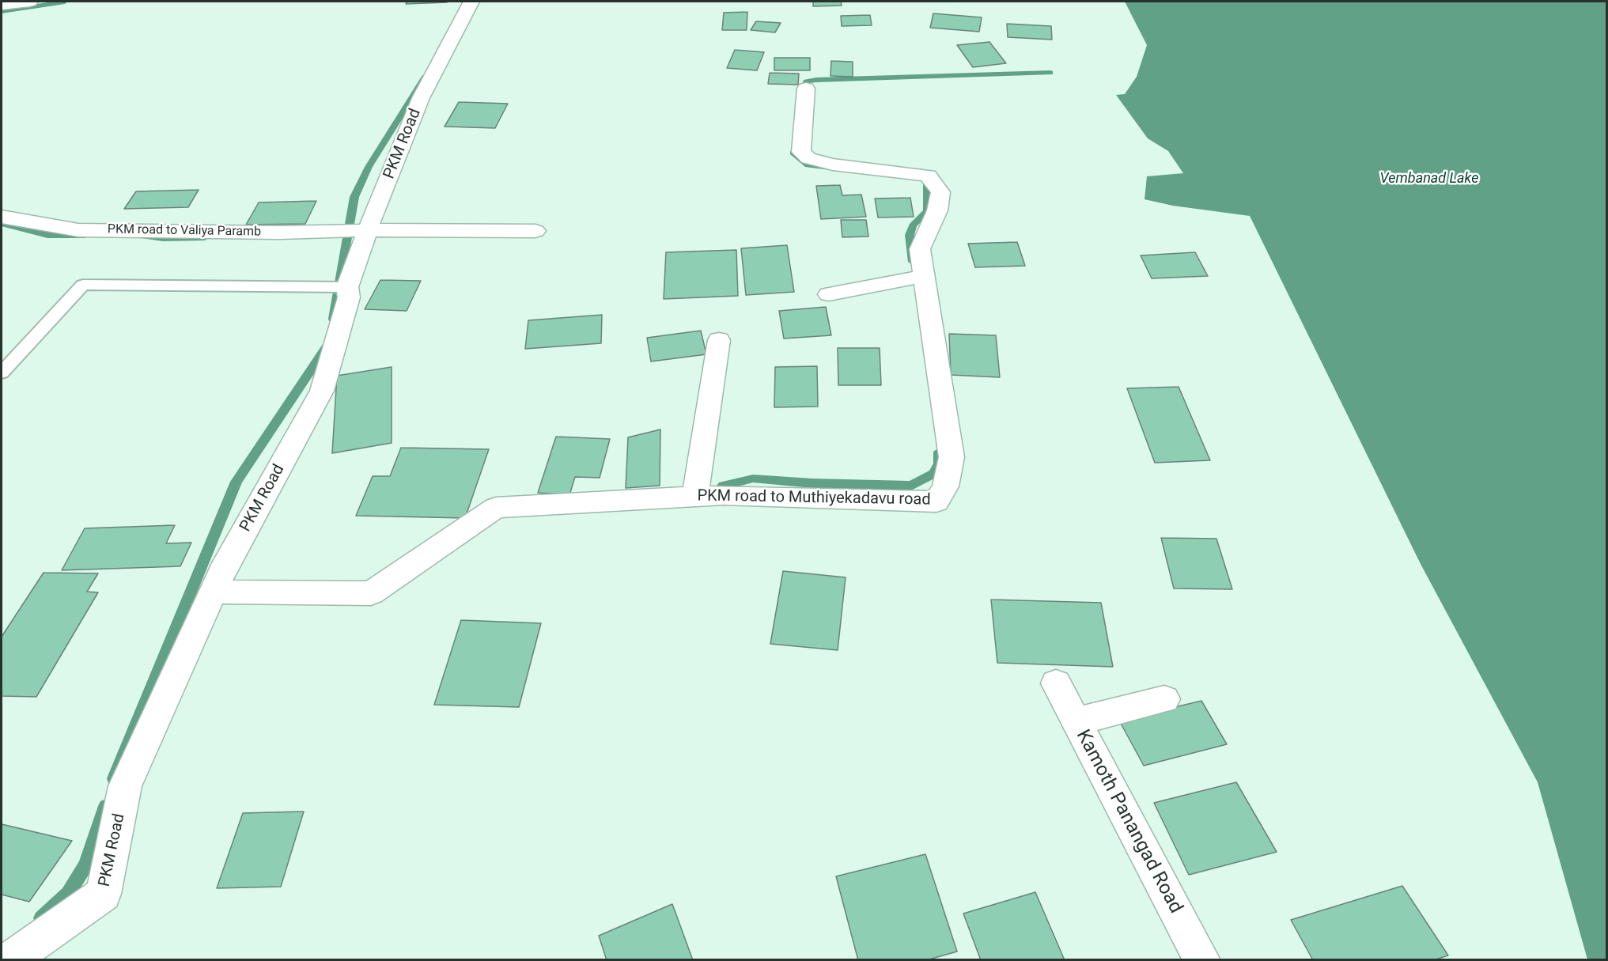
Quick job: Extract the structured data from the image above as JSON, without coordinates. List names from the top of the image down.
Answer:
{
  "streets": {
    "street": [
      "PKM Road",
      "PKM road to Valiya Paramb",
      "PKM road to Muthiyekadavu road",
      "Kamoth Panangad Road"
    ]
  },
  "crossings": [
    ["PKM Road", "PKM road to Valiya Paramb"],
    ["PKM Road", "PKM road to Muthiyekadavu road"]
  ],
  "water": ["Vembanad Lake"]
}
